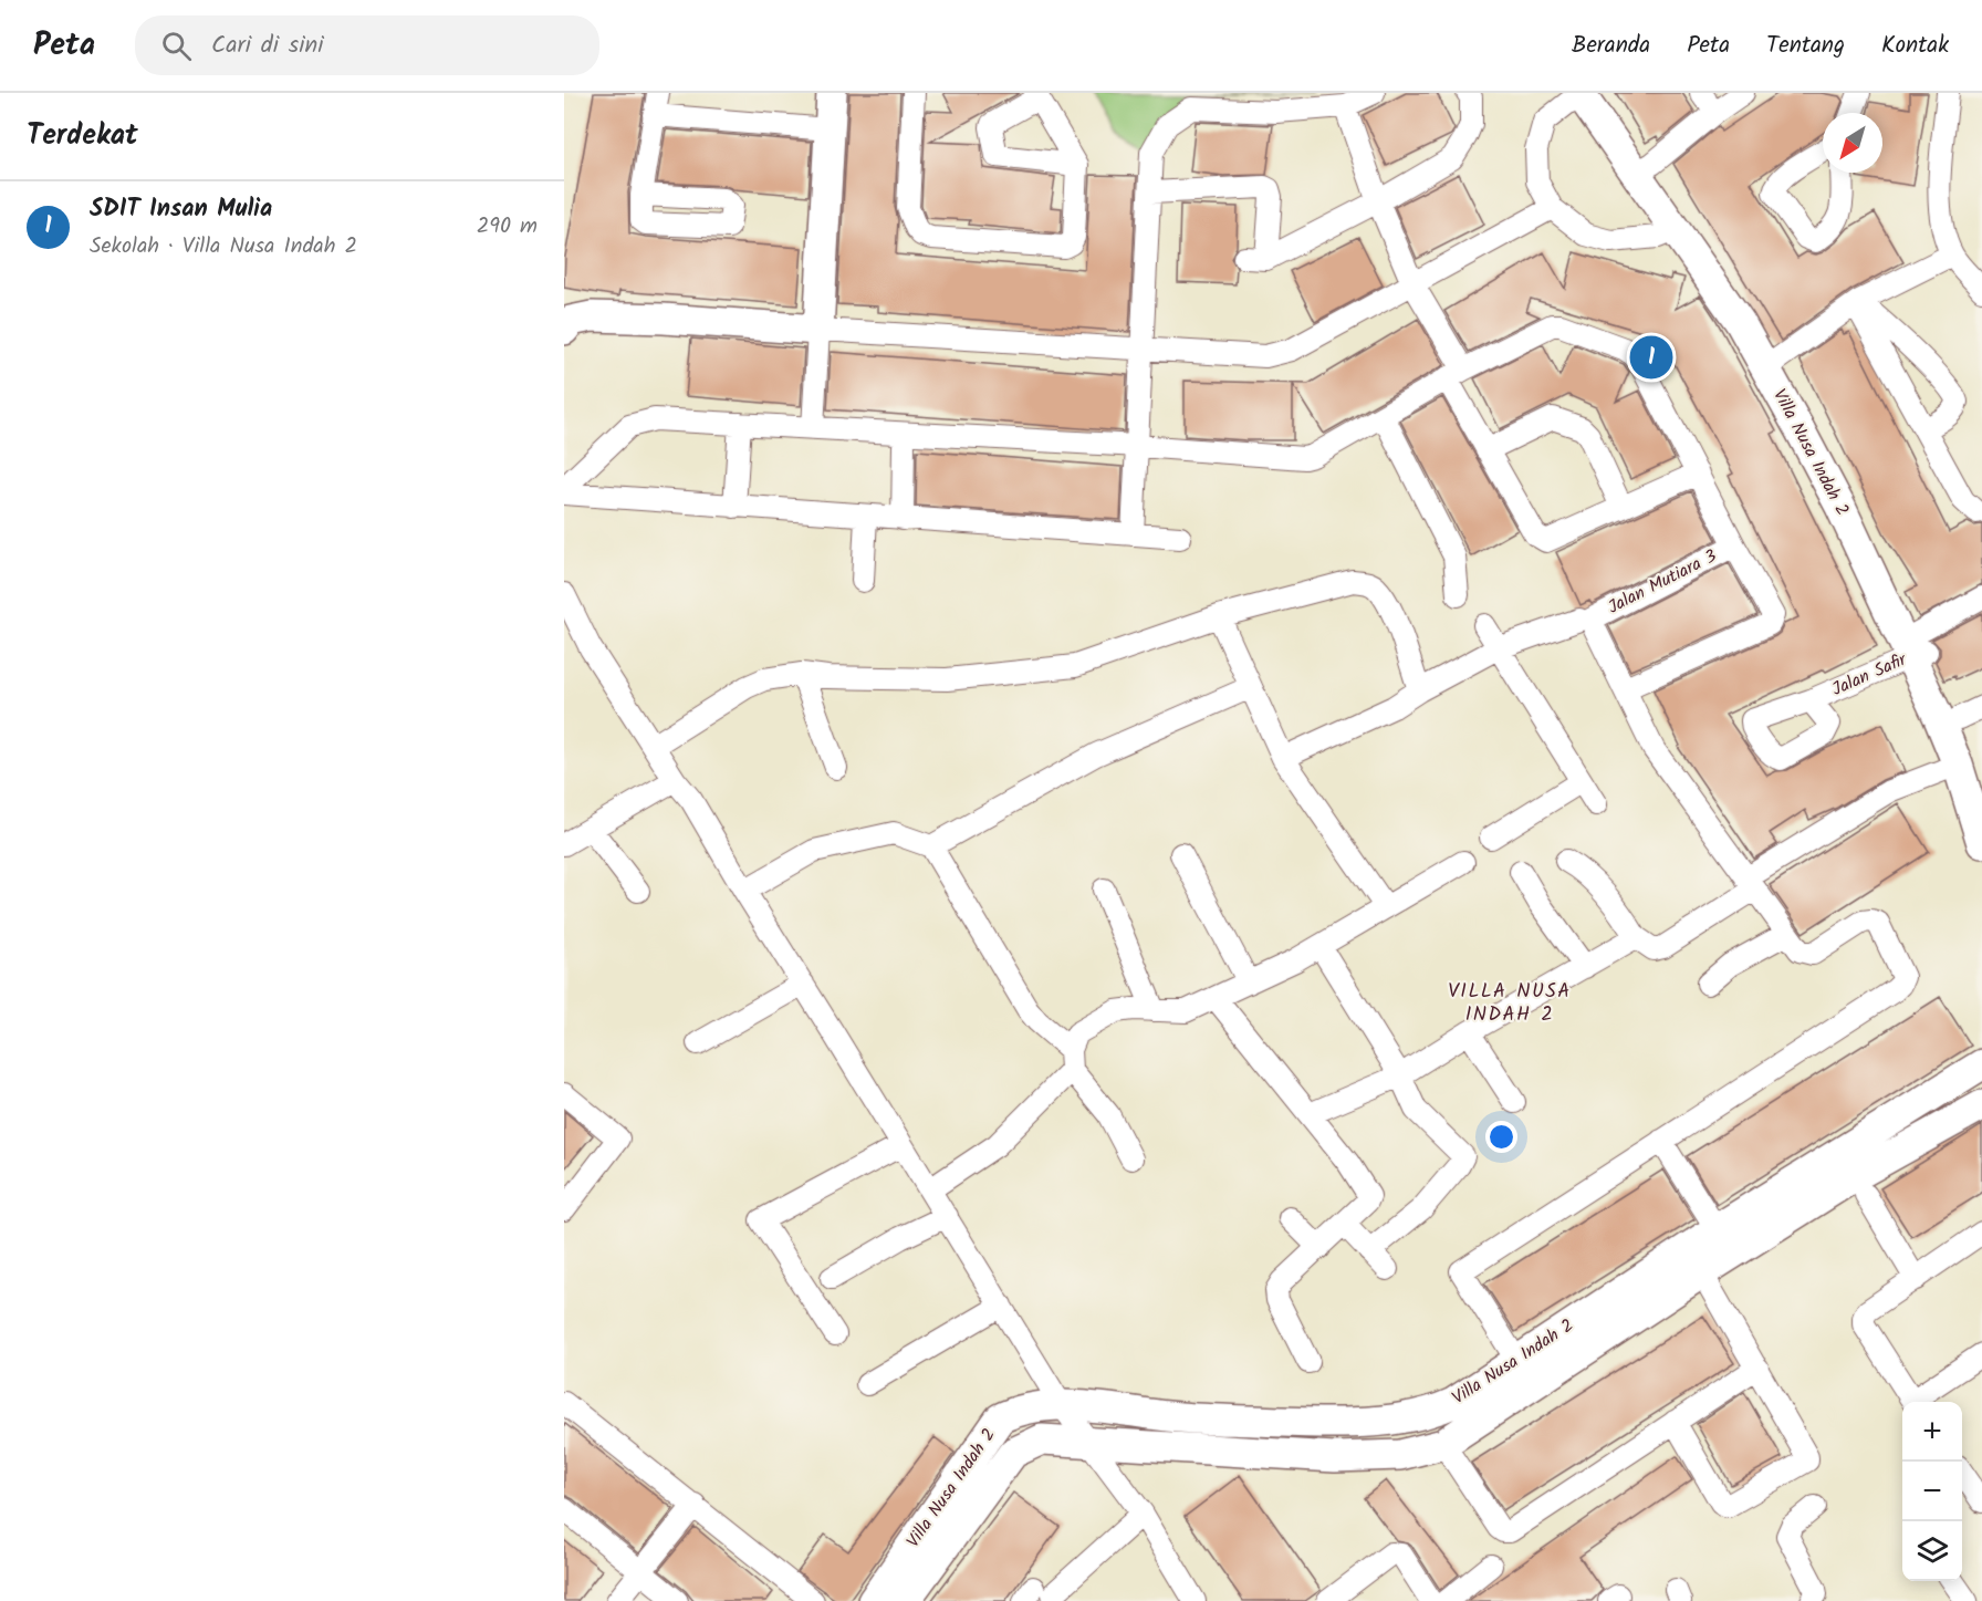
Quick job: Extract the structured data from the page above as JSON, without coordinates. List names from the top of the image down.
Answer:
{
  "streets": {
    "street": ["Villa Nusa Indah 2", "Jalan Mutiara 3", "Jalan Safir"]
  },
  "crossings": [
    ["Villa Nusa Indah 2", "Jalan Safir"]
  ],
  "districts": ["VILLA NUSA INDAH 2"],
  "north": "bottom left",
  "page": {
    "header": "Peta",
    "search": "Cari di sini",
    "nav": [
      "Beranda",
      "Peta",
      "Tentang",
      "Kontak"
    ],
    "heading": "Terdekat",
    "list": [
      {
        "mark": "1",
        "name": "SDIT Insan Mulia",
        "note": "Sekolah · Villa Nusa Indah 2",
        "value": "290 m"
      }
    ],
    "pins": "1",
    "map_buttons": ["+", "−"]
  }
}
